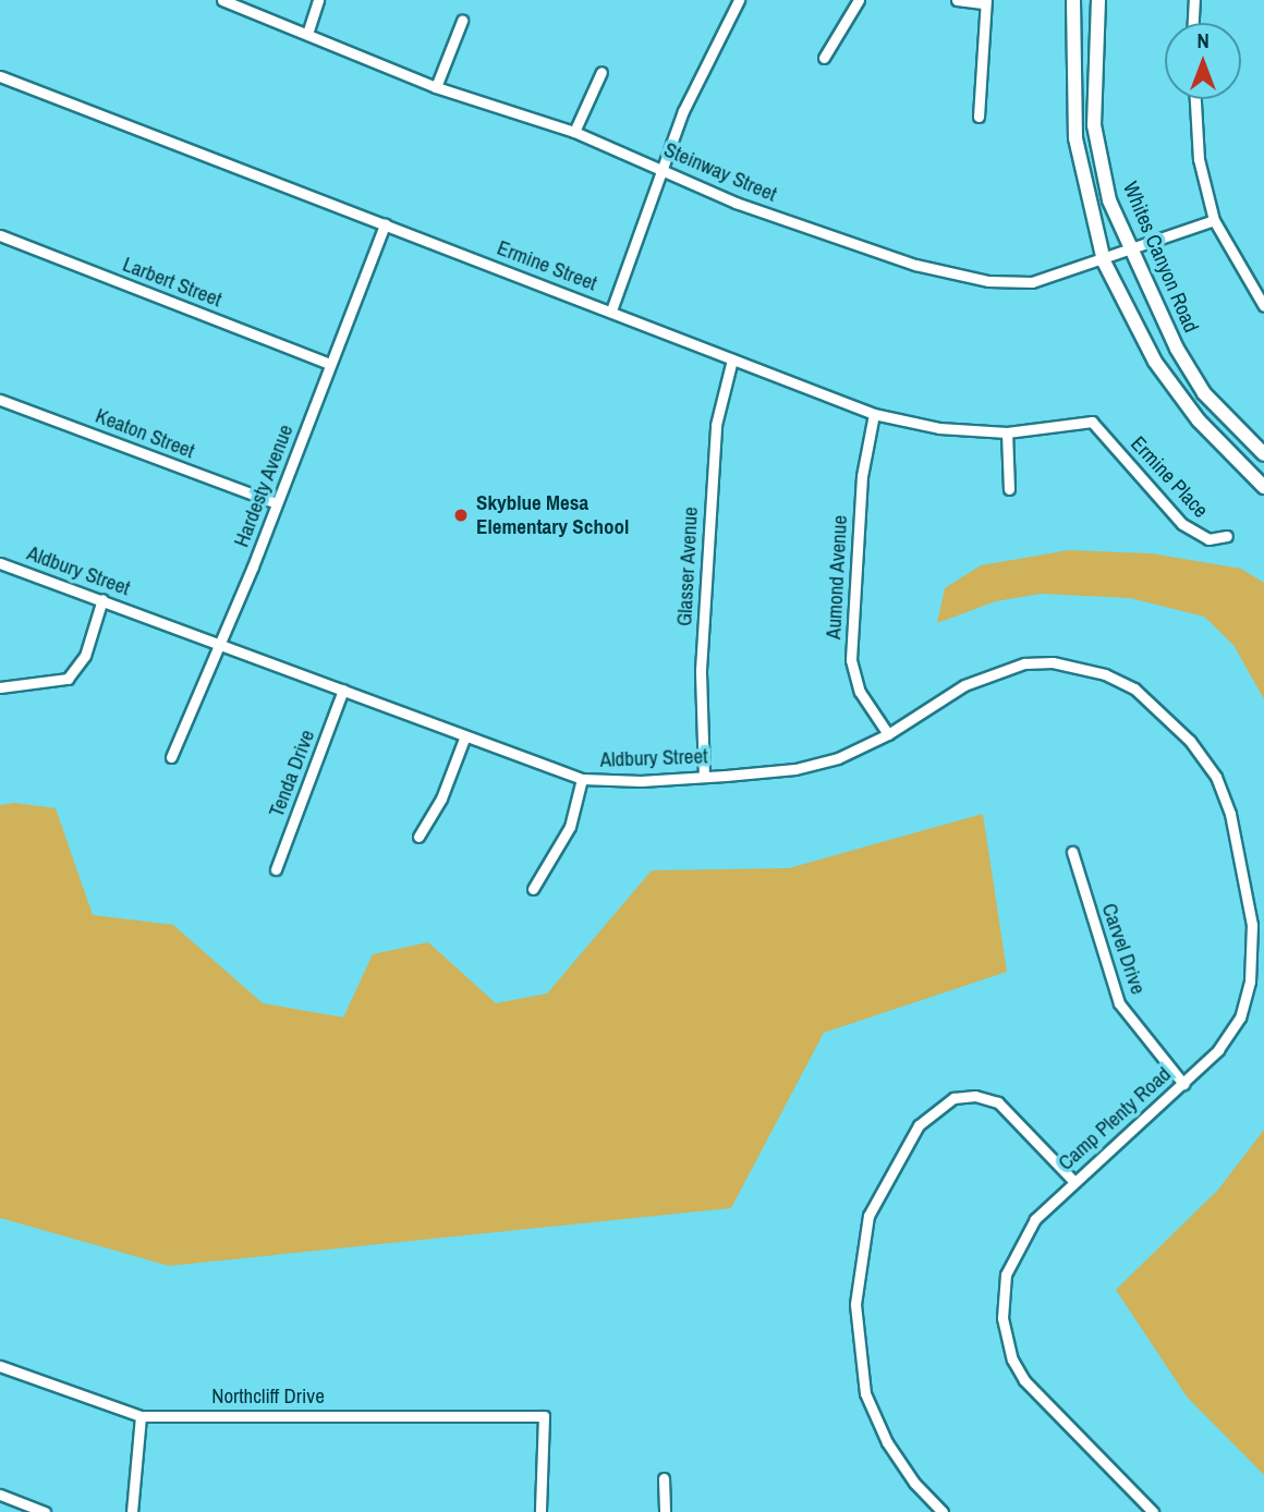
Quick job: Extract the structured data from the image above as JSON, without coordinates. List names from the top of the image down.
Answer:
{
  "streets": {
    "main road": ["Whites Canyon Road"],
    "street": [
      "Steinway Street",
      "Ermine Street",
      "Larbert Street",
      "Keaton Street",
      "Ermine Place",
      "Hardesty Avenue",
      "Glasser Avenue",
      "Aldbury Street",
      "Aumond Avenue",
      "Tenda Drive",
      "Carvel Drive",
      "Camp Plenty Road",
      "Northcliff Drive"
    ]
  },
  "crossings": [
    ["Steinway Street", "Whites Canyon Road"],
    ["Ermine Street", "Ermine Place"],
    ["Ermine Street", "Hardesty Avenue"],
    ["Ermine Street", "Glasser Avenue"],
    ["Ermine Street", "Aumond Avenue"],
    ["Larbert Street", "Hardesty Avenue"],
    ["Keaton Street", "Hardesty Avenue"],
    ["Hardesty Avenue", "Aldbury Street"],
    ["Glasser Avenue", "Aldbury Street"],
    ["Aldbury Street", "Aumond Avenue"],
    ["Aldbury Street", "Tenda Drive"],
    ["Aldbury Street", "Camp Plenty Road"],
    ["Carvel Drive", "Camp Plenty Road"]
  ],
  "places": ["Skyblue Mesa Elementary School"],
  "north": "top"
}
